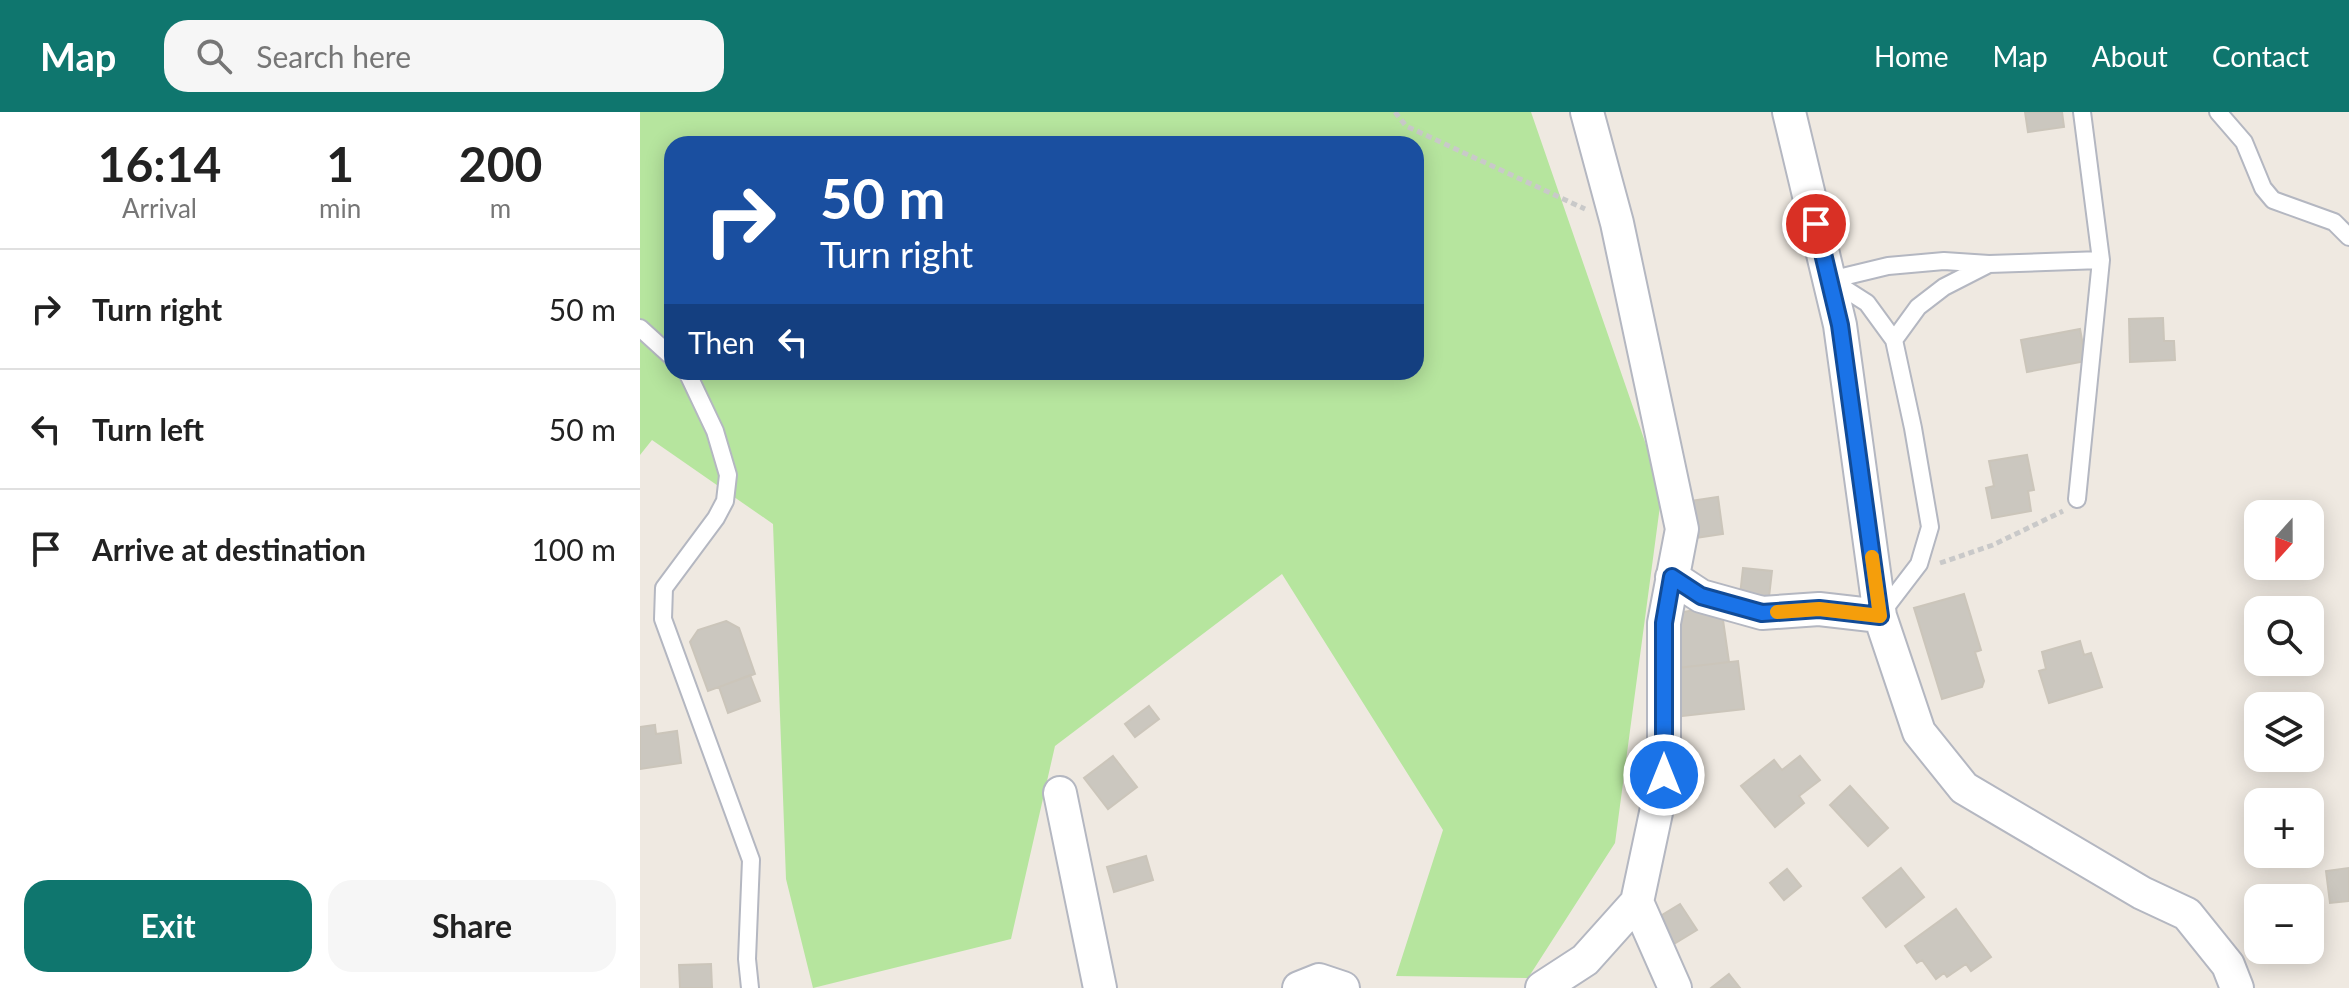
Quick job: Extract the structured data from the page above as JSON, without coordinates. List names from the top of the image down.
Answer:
{
  "north": "bottom",
  "page": {
    "header": "Map",
    "search": "Search here",
    "nav": [
      "Home",
      "Map",
      "About",
      "Contact"
    ],
    "eta": [
      "16:14",
      "Arrival",
      "1",
      "min",
      "200",
      "m"
    ],
    "turn": ["50 m", "Turn right"],
    "list": [
      {
        "name": "Turn right",
        "value": "50 m"
      },
      {
        "name": "Turn left",
        "value": "50 m"
      },
      {
        "name": "Arrive at destination",
        "value": "100 m"
      }
    ],
    "then": "Then",
    "map_buttons": ["+", "−"],
    "buttons": ["Exit", "Share"]
  }
}
